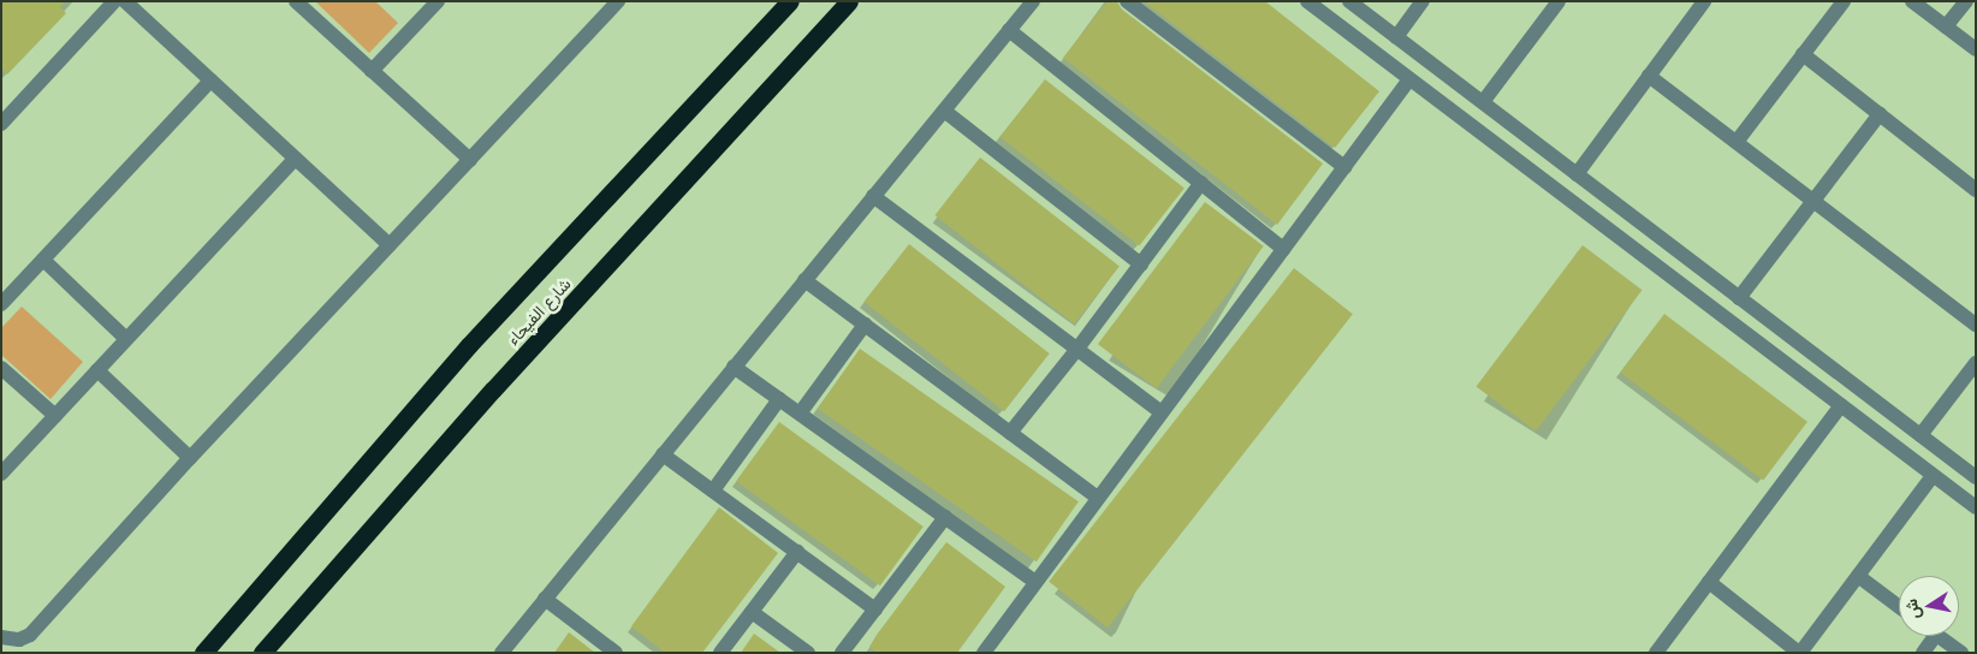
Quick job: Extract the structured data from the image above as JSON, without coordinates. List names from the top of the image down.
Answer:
{
  "streets": {
    "highway": ["شارع الفيحاء"]
  },
  "north": "left"
}
